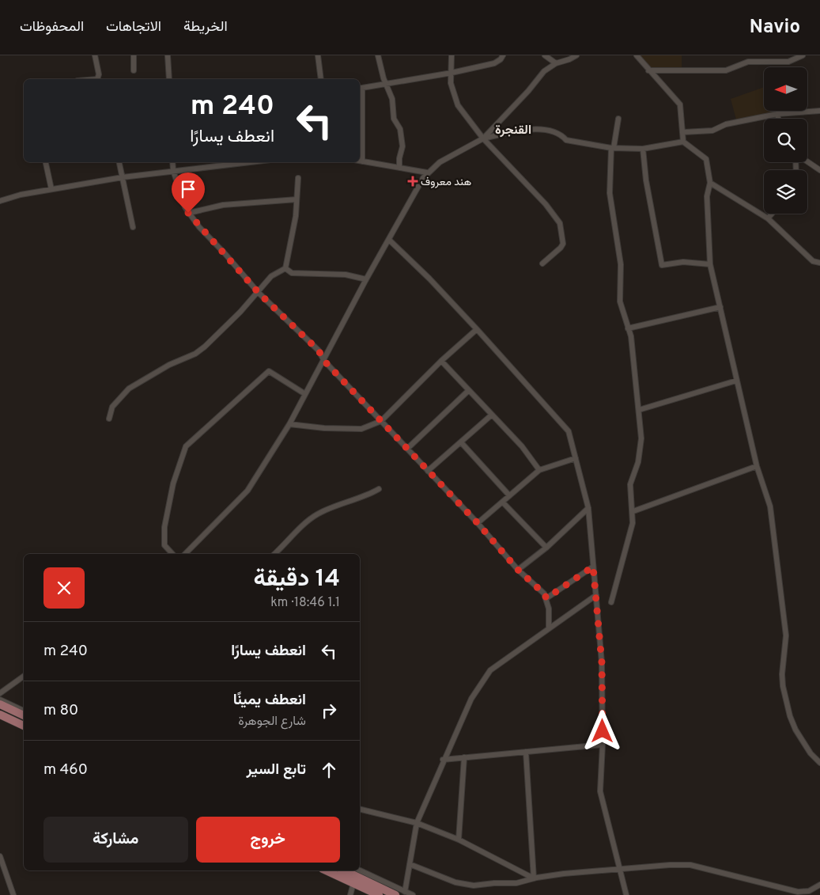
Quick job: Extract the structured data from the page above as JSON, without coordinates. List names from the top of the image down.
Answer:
{
  "districts": ["القنجرة"],
  "places": {
    "health": ["هند معروف"]
  },
  "north": "left",
  "page": {
    "header": "Navio",
    "nav": ["الخريطة", "الاتجاهات", "المحفوظات"],
    "turn": ["240 m", "انعطف يسارًا"],
    "heading": ["14 دقيقة", "1.1 km · 18:46"],
    "list": [
      {
        "name": "انعطف يسارًا",
        "value": "240 m"
      },
      {
        "name": "انعطف يمينًا",
        "note": "شارع الجوهرة",
        "value": "80 m"
      },
      {
        "name": "تابع السير",
        "value": "460 m"
      }
    ],
    "buttons": ["خروج", "مشاركة"]
  }
}
